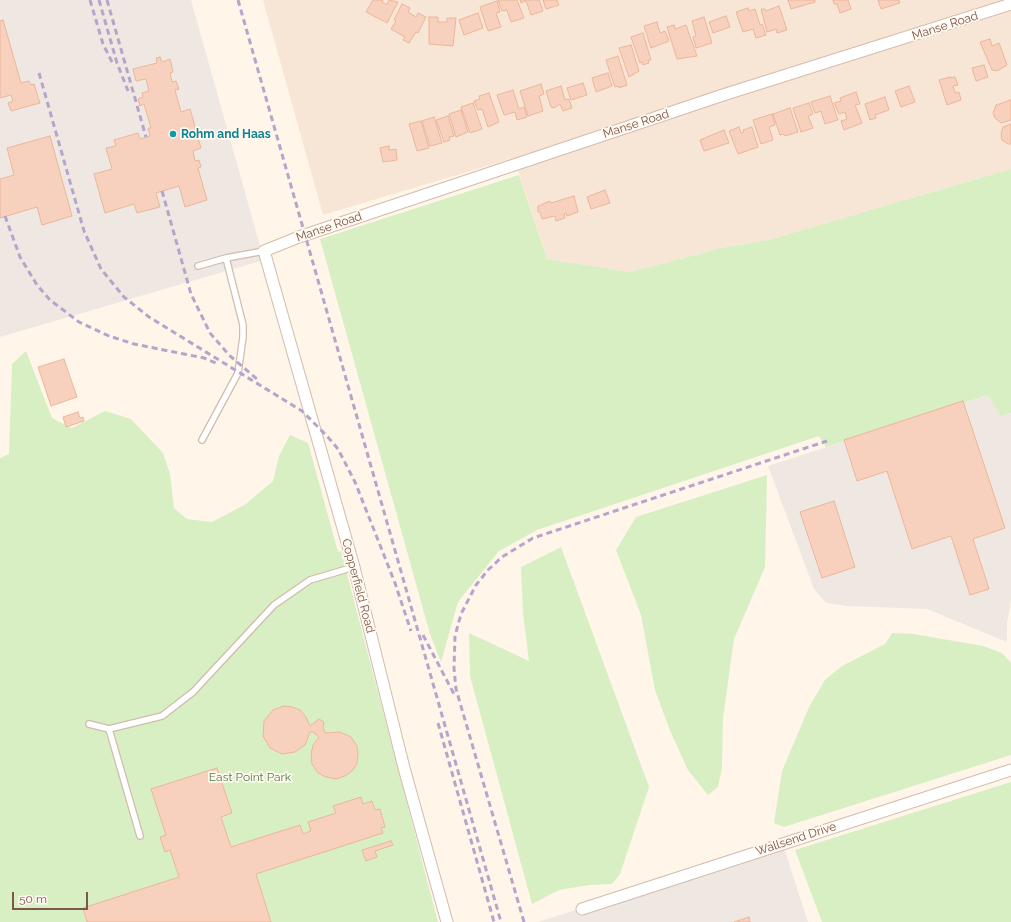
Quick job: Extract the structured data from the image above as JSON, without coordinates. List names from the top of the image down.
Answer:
{
  "streets": {
    "street": ["Manse Road", "Copperfield Road", "Wallsend Drive"]
  },
  "crossings": [
    ["Manse Road", "Copperfield Road"]
  ],
  "parks": ["East Point Park"],
  "places": ["Rohm and Haas"],
  "scale_bar": "50 m"
}
